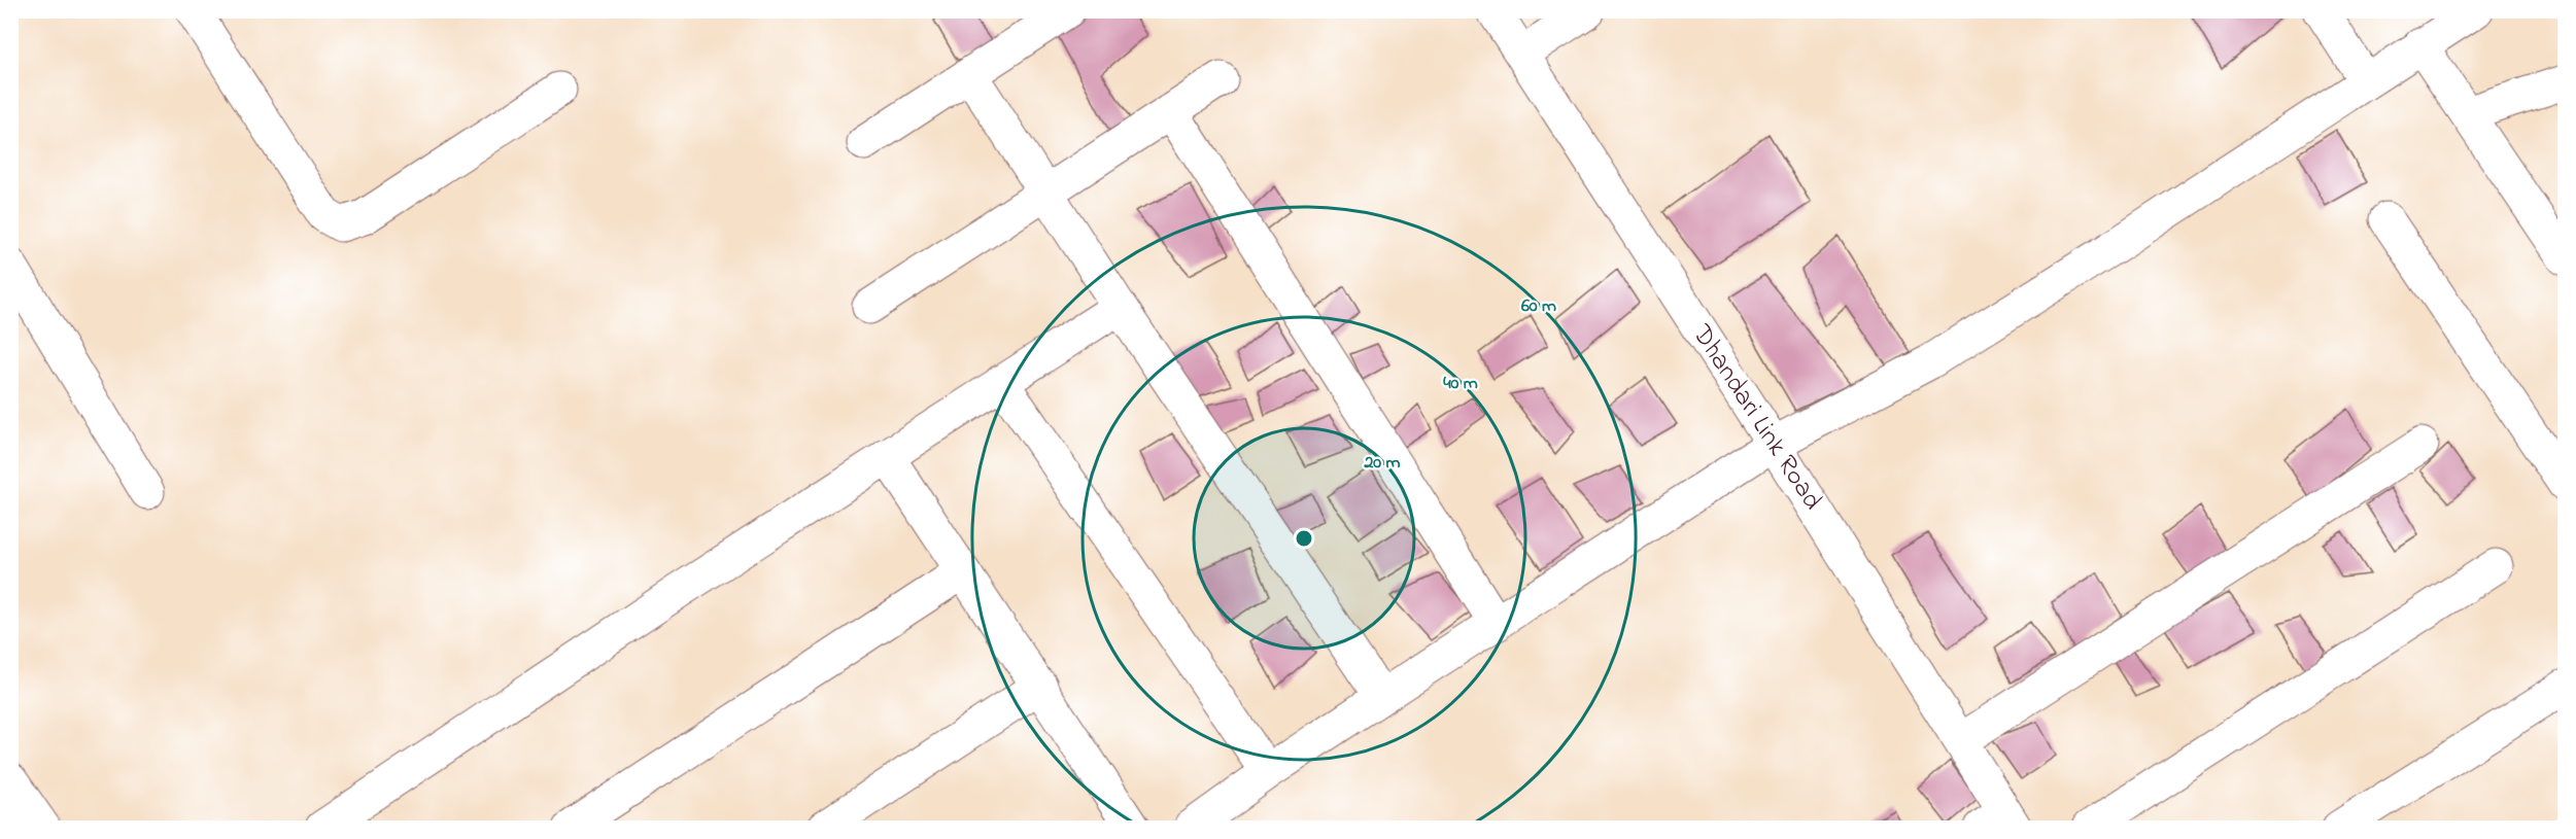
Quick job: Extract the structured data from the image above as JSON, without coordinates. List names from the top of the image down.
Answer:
{
  "streets": {
    "street": ["Dhandari Link Road"]
  },
  "rings": ["60 m", "40 m", "20 m"]
}
